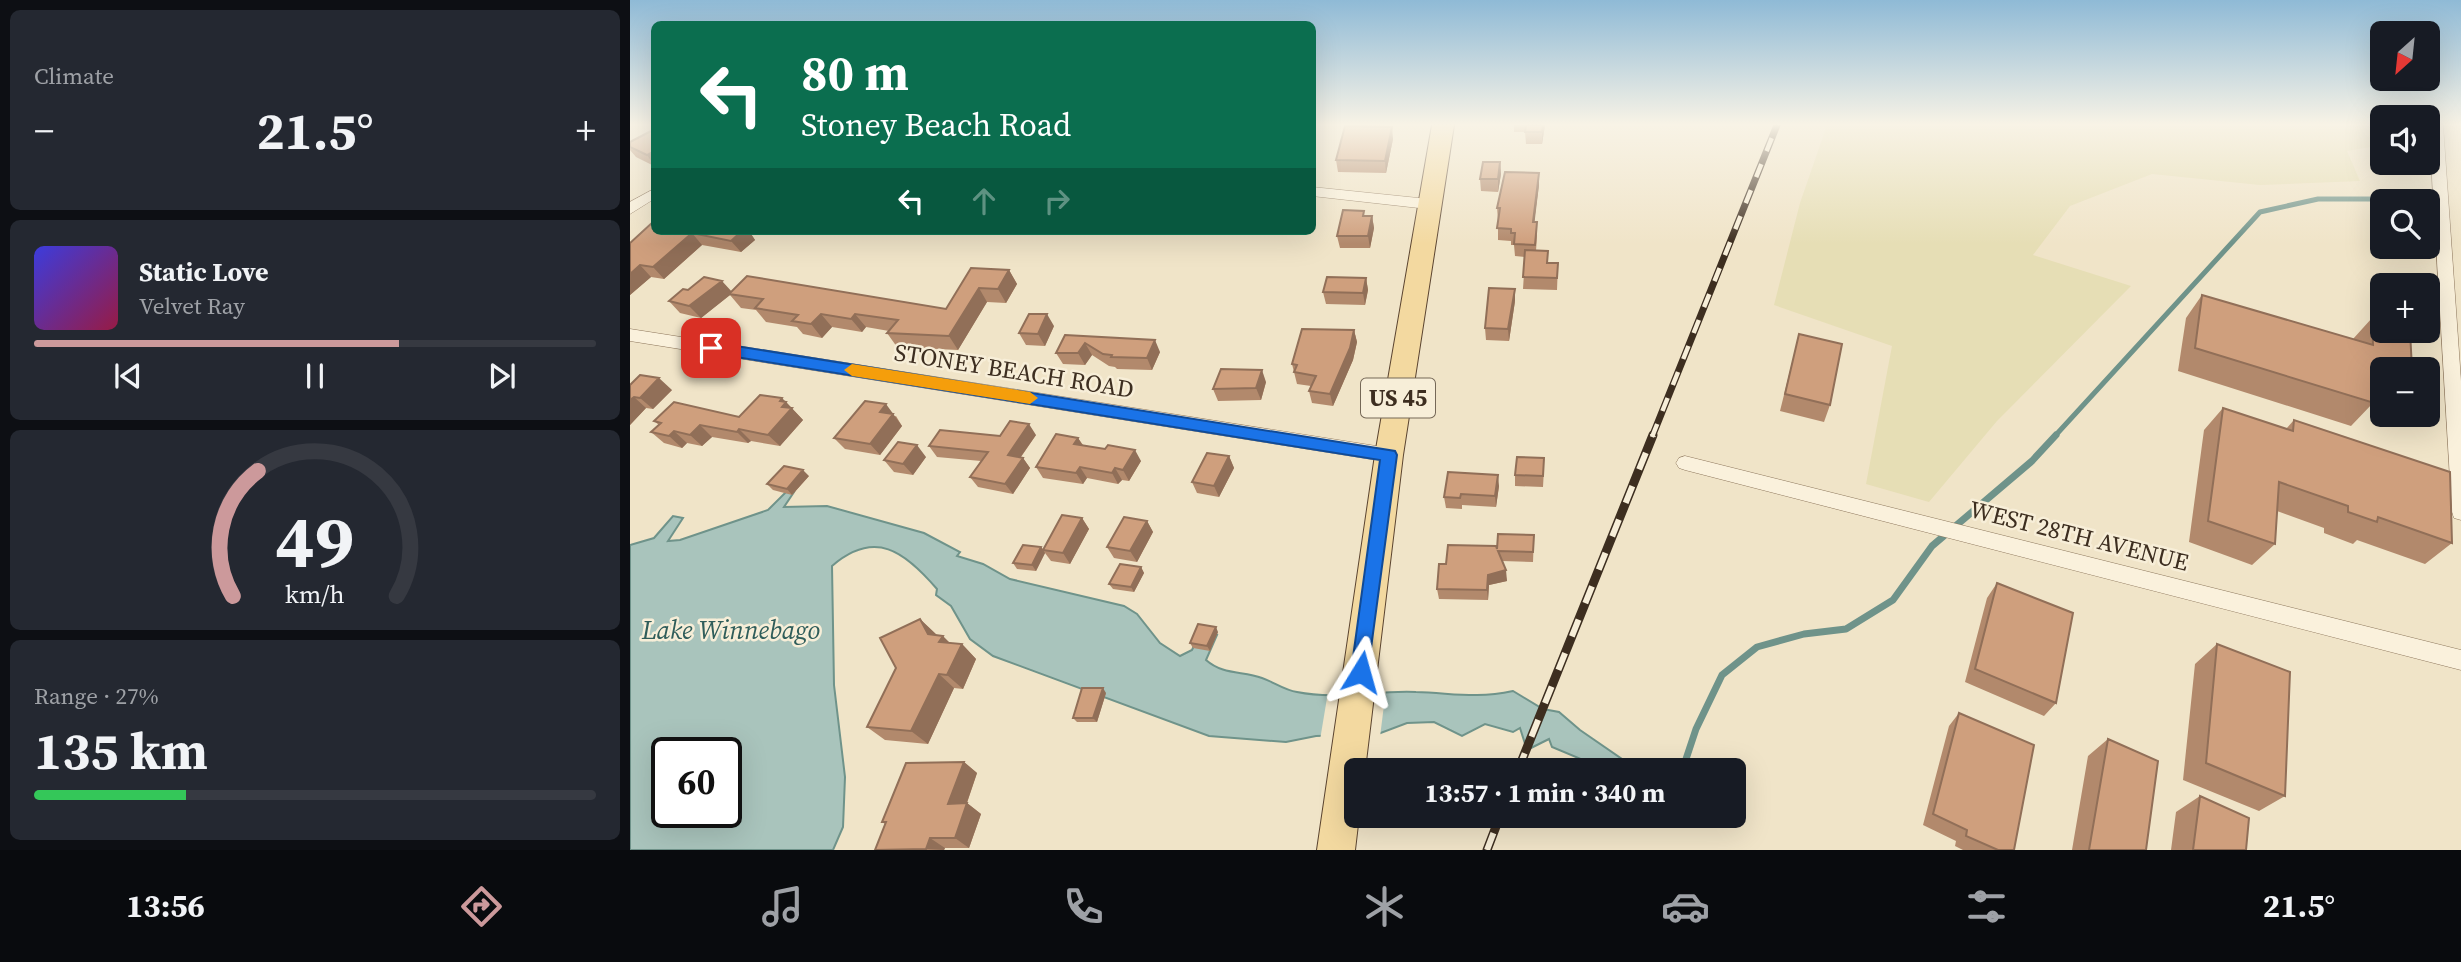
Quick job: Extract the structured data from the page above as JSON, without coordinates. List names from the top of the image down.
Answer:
{
  "streets": {
    "main road": ["US 45"],
    "street": ["STONEY BEACH ROAD", "WEST 28TH AVENUE"]
  },
  "crossings": [
    ["STONEY BEACH ROAD", "US 45"]
  ],
  "water": ["Lake Winnebago"],
  "north": "bottom left",
  "page": {
    "tile": [
      "Climate",
      ["Range · 27%", "135 km"]
    ],
    "map_buttons": ["+", "−"],
    "turn": ["80 m", "Stoney Beach Road"],
    "heat": ["−", "21.5°", "+"],
    "song": ["Static Love", "Velvet Ray"],
    "limit": "60",
    "trip": "13:57 · 1 min · 340 m",
    "tabs": ["13:56", "21.5°"],
    "gauge": ["49", "km/h"]
  }
}
